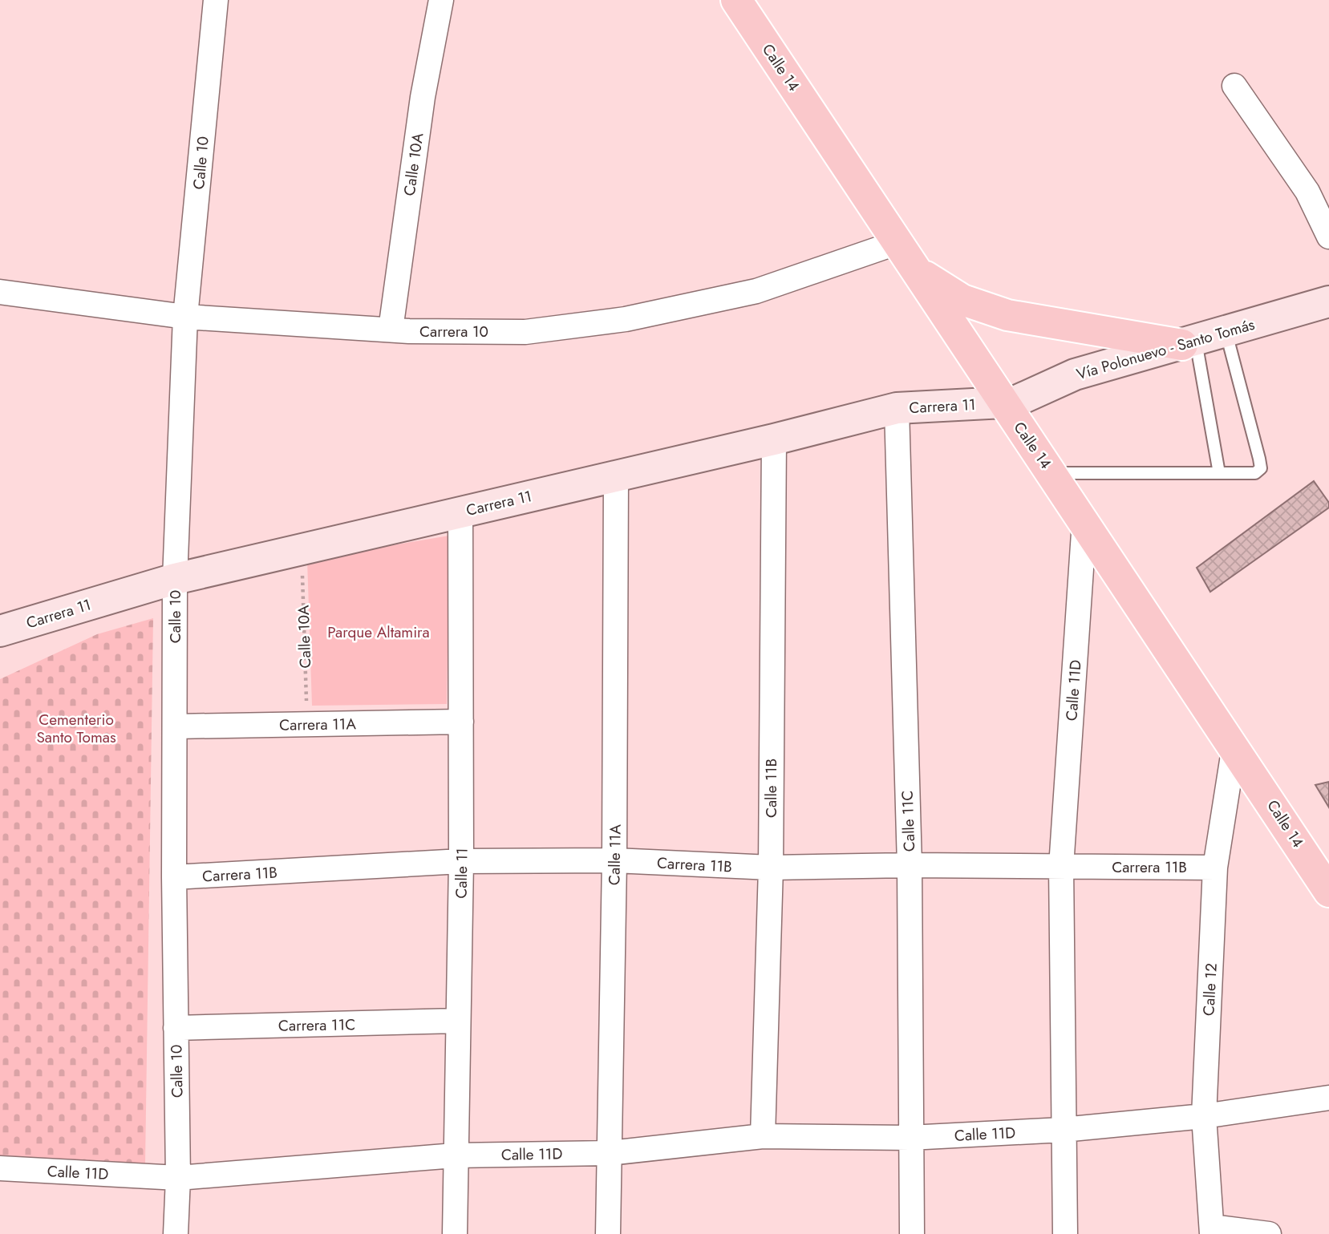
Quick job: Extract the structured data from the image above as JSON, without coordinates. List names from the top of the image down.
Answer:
{
  "streets": {
    "main road": ["Calle 14", "Vía Polonuevo - Santo Tomás", "Carrera 11"],
    "street": [
      "Calle 10",
      "Calle 10A",
      "Carrera 10",
      "Calle 11D",
      "Carrera 11A",
      "Calle 11B",
      "Calle 11C",
      "Calle 11A",
      "Carrera 11B",
      "Calle 11",
      "Calle 12",
      "Carrera 11C"
    ]
  },
  "crossings": [
    ["Calle 14", "Carrera 10"],
    ["Calle 14", "Vía Polonuevo - Santo Tomás"],
    ["Calle 14", "Carrera 11"],
    ["Calle 14", "Calle 11D"],
    ["Calle 14", "Calle 12"],
    ["Calle 10", "Carrera 10"],
    ["Calle 10", "Carrera 11"],
    ["Calle 10", "Calle 11D"],
    ["Calle 10", "Carrera 11A"],
    ["Calle 10", "Carrera 11B"],
    ["Calle 10", "Carrera 11C"],
    ["Calle 10A", "Carrera 10"],
    ["Calle 10A", "Carrera 11"],
    ["Calle 10A", "Carrera 11A"],
    ["Vía Polonuevo - Santo Tomás", "Carrera 11"],
    ["Carrera 11", "Calle 11B"],
    ["Carrera 11", "Calle 11C"],
    ["Carrera 11", "Calle 11A"],
    ["Carrera 11", "Calle 11"],
    ["Calle 11D", "Calle 11B"],
    ["Calle 11D", "Calle 11C"],
    ["Calle 11D", "Calle 11A"],
    ["Calle 11D", "Carrera 11B"],
    ["Calle 11D", "Calle 11"],
    ["Calle 11D", "Calle 12"],
    ["Carrera 11A", "Calle 11"],
    ["Calle 11B", "Carrera 11B"],
    ["Calle 11C", "Carrera 11B"],
    ["Calle 11A", "Carrera 11B"],
    ["Carrera 11B", "Calle 11"],
    ["Carrera 11B", "Calle 12"],
    ["Calle 11", "Carrera 11C"]
  ],
  "parks": ["Parque Altamira", "Cementerio Santo Tomas"]
}
